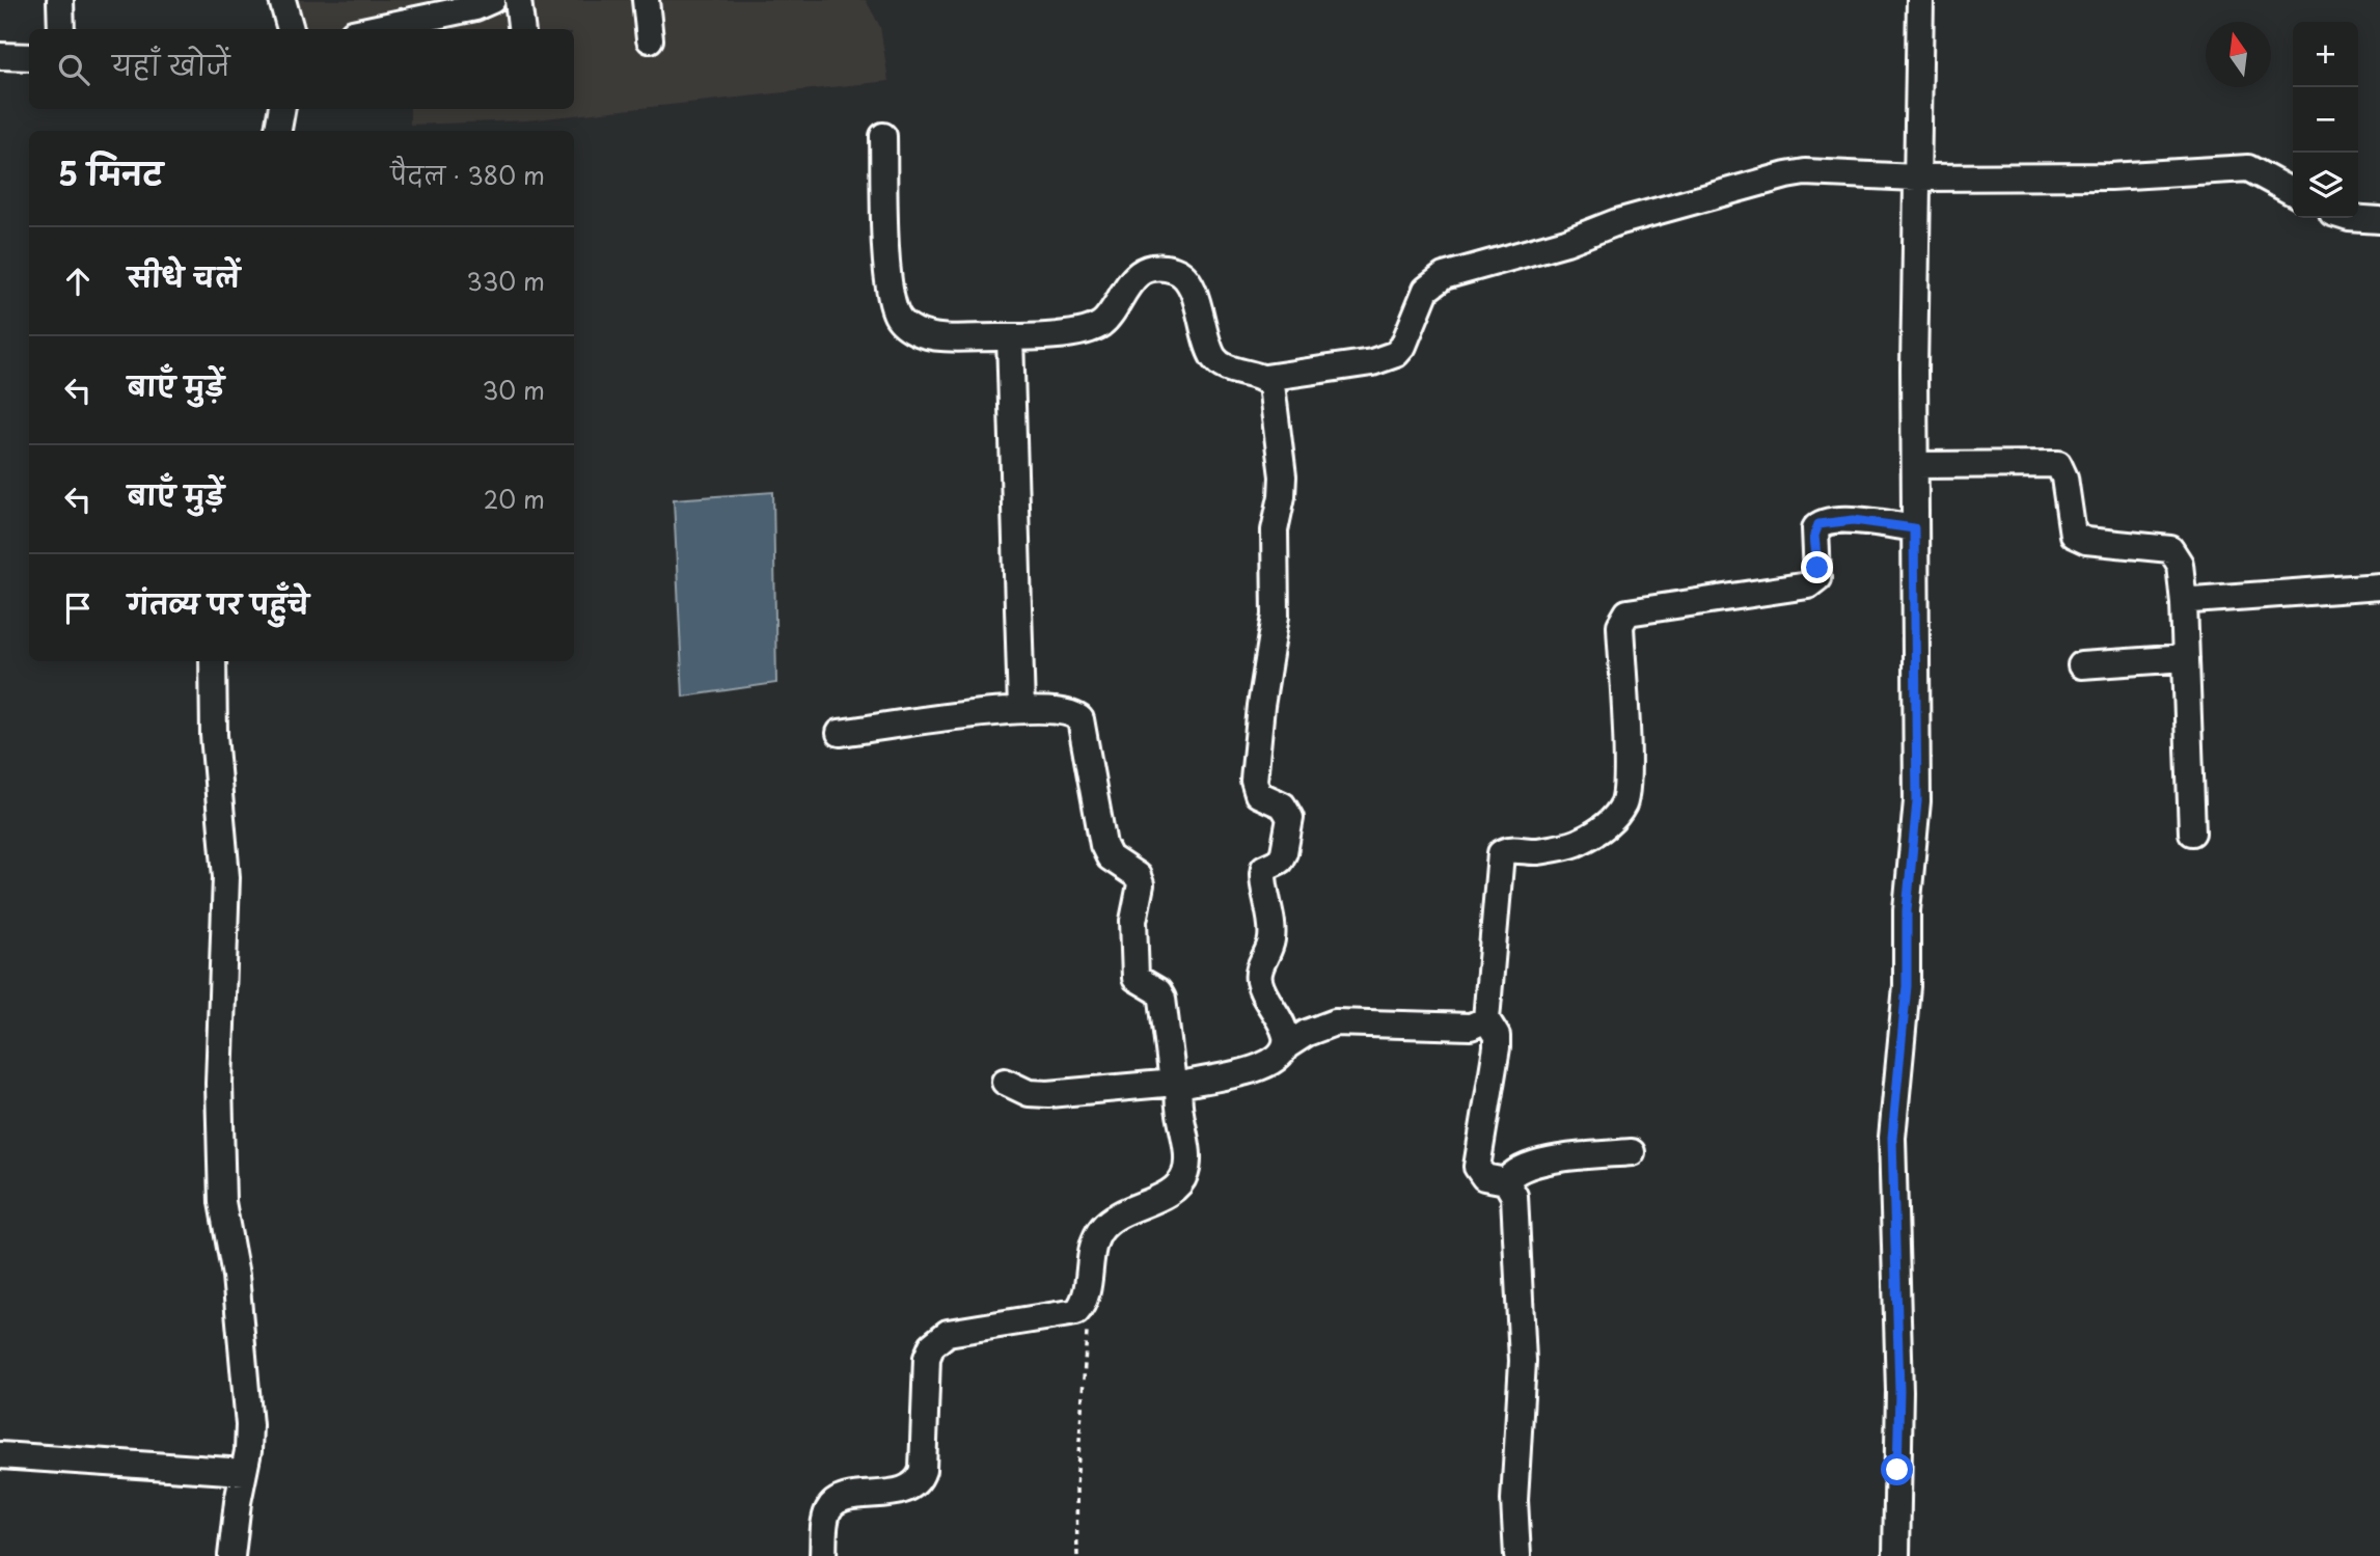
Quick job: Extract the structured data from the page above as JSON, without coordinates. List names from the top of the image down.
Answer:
{
  "north": "top",
  "page": {
    "map_buttons": ["+", "−"],
    "search": "यहाँ खोजें",
    "heading": ["5 मिनट", "पैदल · 380 m"],
    "list": [
      ["सीधे चलें", "330 m"],
      ["बाएँ मुड़ें", "30 m"],
      ["बाएँ मुड़ें", "20 m"],
      "गंतव्य पर पहुँचे"
    ]
  }
}
